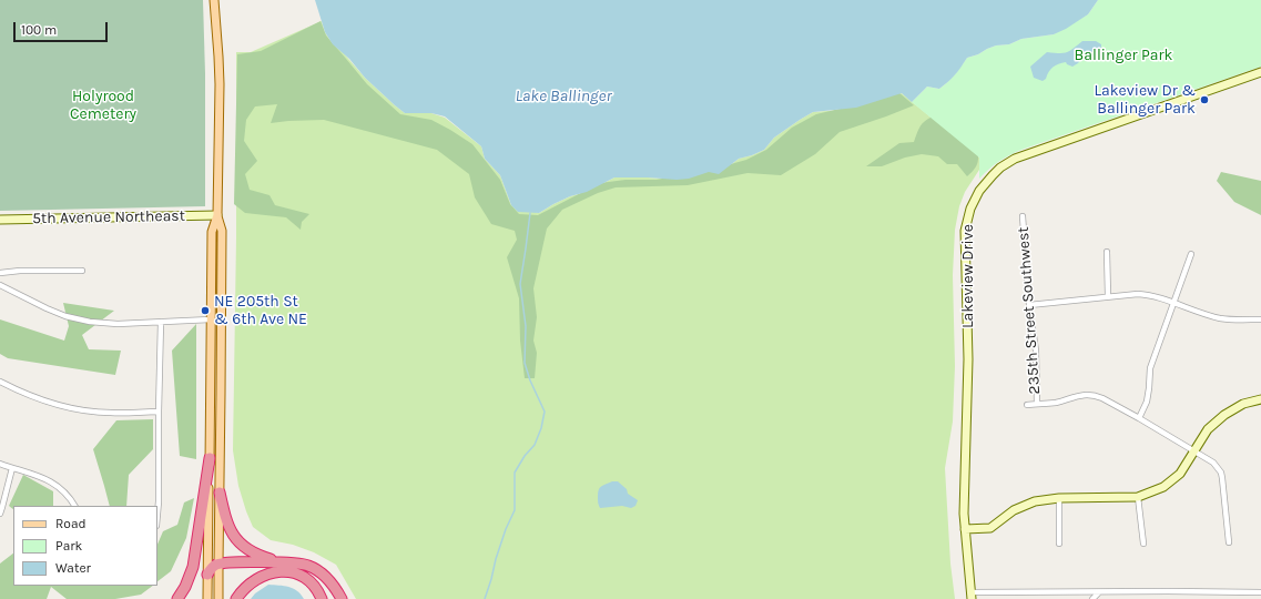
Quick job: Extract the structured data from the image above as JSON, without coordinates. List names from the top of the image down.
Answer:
{
  "streets": {
    "street": ["5th Avenue Northeast", "Lakeview Drive", "235th Street Southwest"]
  },
  "water": ["Lake Ballinger"],
  "parks": ["Ballinger Park", "Holyrood Cemetery"],
  "places": ["Lakeview Dr & Ballinger Park", "NE 205th St & 6th Ave NE"],
  "legend": ["Road", "Park", "Water"],
  "scale_bar": "100 m"
}
